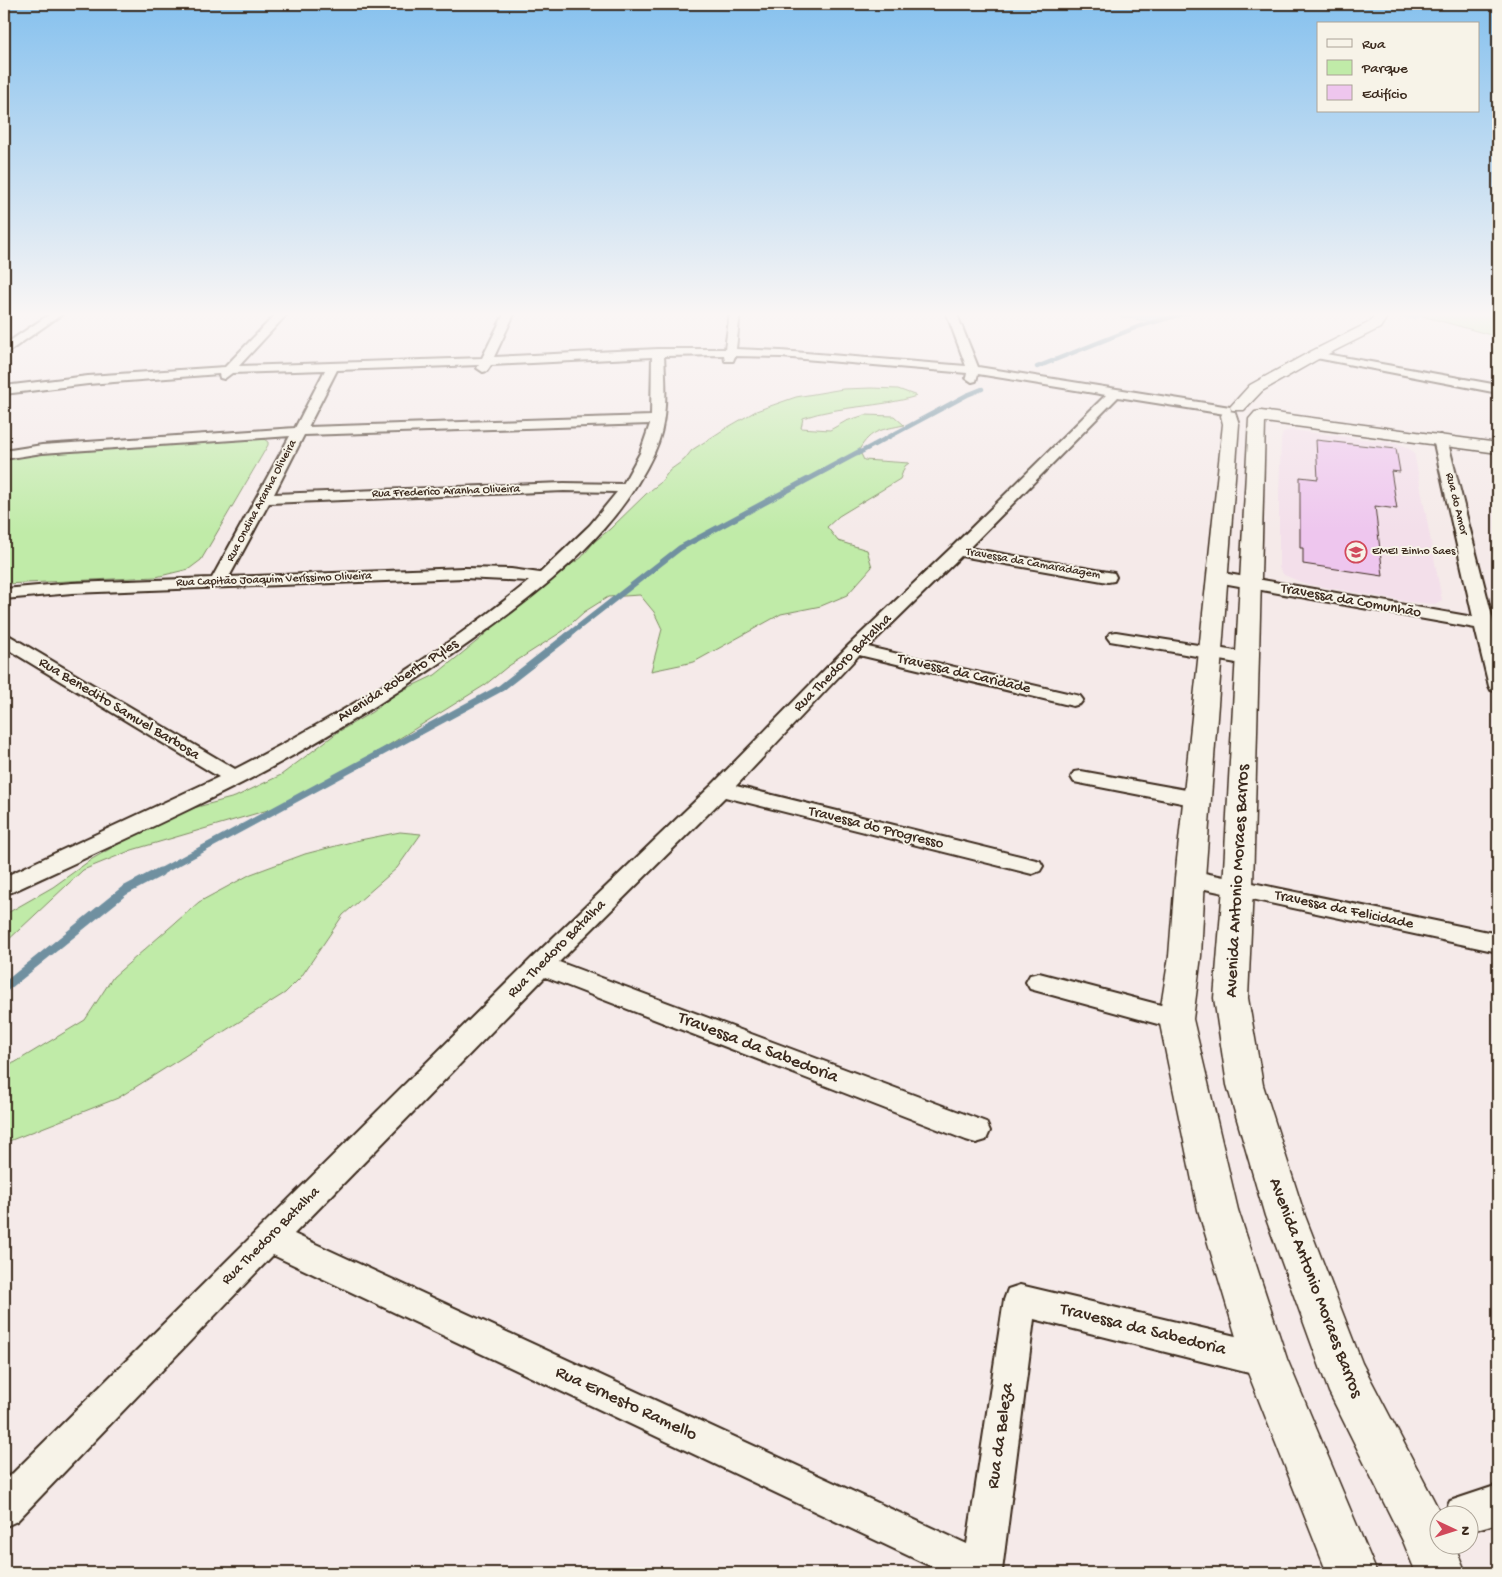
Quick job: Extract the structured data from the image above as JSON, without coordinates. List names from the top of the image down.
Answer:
{
  "streets": {
    "street": [
      "Rua Frederico Aranha Oliveira",
      "Rua Ondina Aranha Oliveira",
      "Rua do Amor",
      "Travessa da Camaradagem",
      "Rua Capitão Joaquim Veríssimo Oliveira",
      "Travessa da Comunhão",
      "Rua Thedoro Batalha",
      "Travessa da Caridade",
      "Avenida Roberto Pyles",
      "Rua Benedito Samuel Barbosa",
      "Travessa do Progresso",
      "Avenida Antonio Moraes Barros",
      "Travessa da Felicidade",
      "Travessa da Sabedoria",
      "Rua Ernesto Ramello",
      "Rua da Beleza"
    ]
  },
  "crossings": [
    ["Rua Frederico Aranha Oliveira", "Rua Ondina Aranha Oliveira"],
    ["Rua Frederico Aranha Oliveira", "Avenida Roberto Pyles"],
    ["Rua Ondina Aranha Oliveira", "Rua Capitão Joaquim Veríssimo Oliveira"],
    ["Rua do Amor", "Travessa da Comunhão"],
    ["Travessa da Camaradagem", "Rua Thedoro Batalha"],
    ["Rua Capitão Joaquim Veríssimo Oliveira", "Avenida Roberto Pyles"],
    ["Travessa da Comunhão", "Avenida Antonio Moraes Barros"],
    ["Rua Thedoro Batalha", "Travessa da Caridade"],
    ["Rua Thedoro Batalha", "Travessa do Progresso"],
    ["Rua Thedoro Batalha", "Travessa da Sabedoria"],
    ["Rua Thedoro Batalha", "Rua Ernesto Ramello"],
    ["Avenida Roberto Pyles", "Rua Benedito Samuel Barbosa"],
    ["Avenida Antonio Moraes Barros", "Travessa da Felicidade"],
    ["Travessa da Sabedoria", "Rua da Beleza"],
    ["Rua Ernesto Ramello", "Rua da Beleza"]
  ],
  "places": {
    "school or university": ["EMEI Zinho Saes"]
  },
  "legend": ["Rua", "Parque", "Edifício"],
  "north": "right"
}
